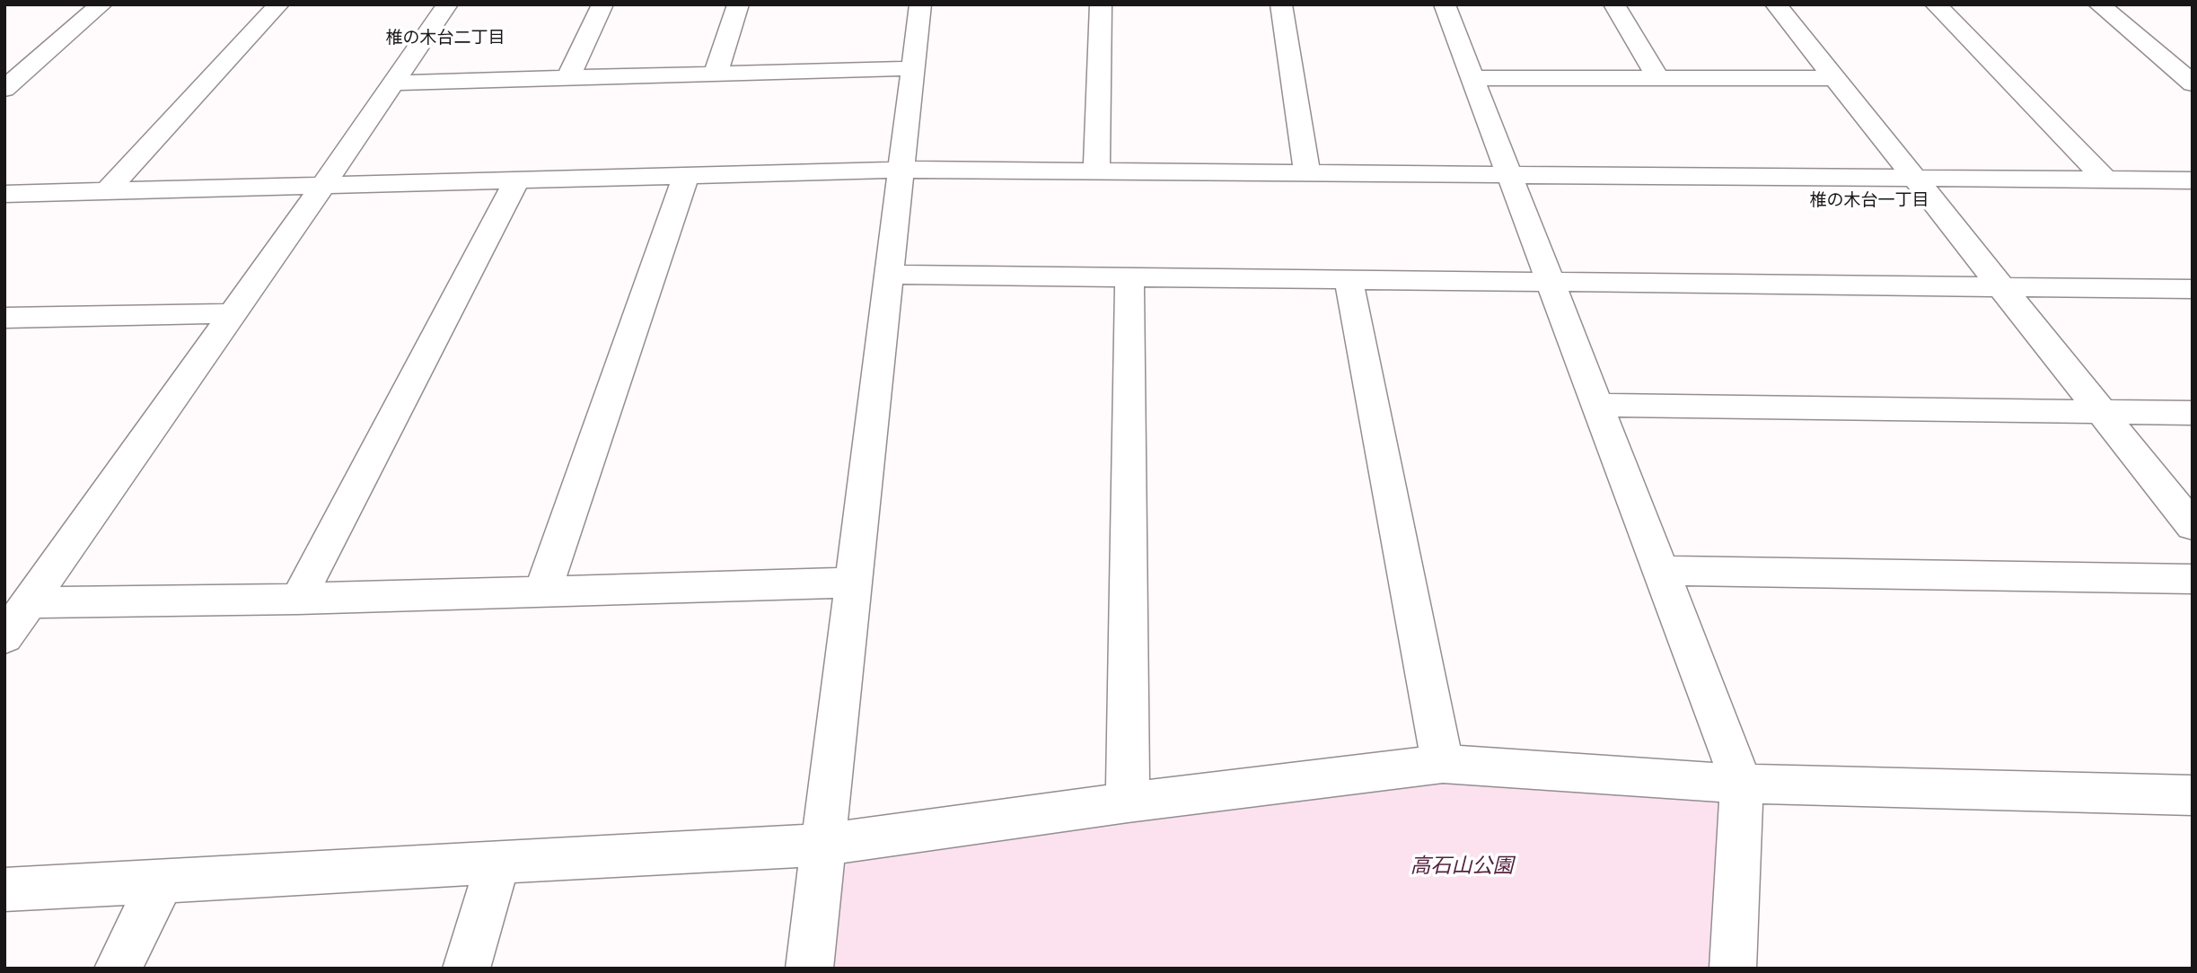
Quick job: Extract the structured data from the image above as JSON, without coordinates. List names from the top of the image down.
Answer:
{
  "districts": ["椎の木台二丁目", "椎の木台一丁目"],
  "parks": ["高石山公園"]
}
